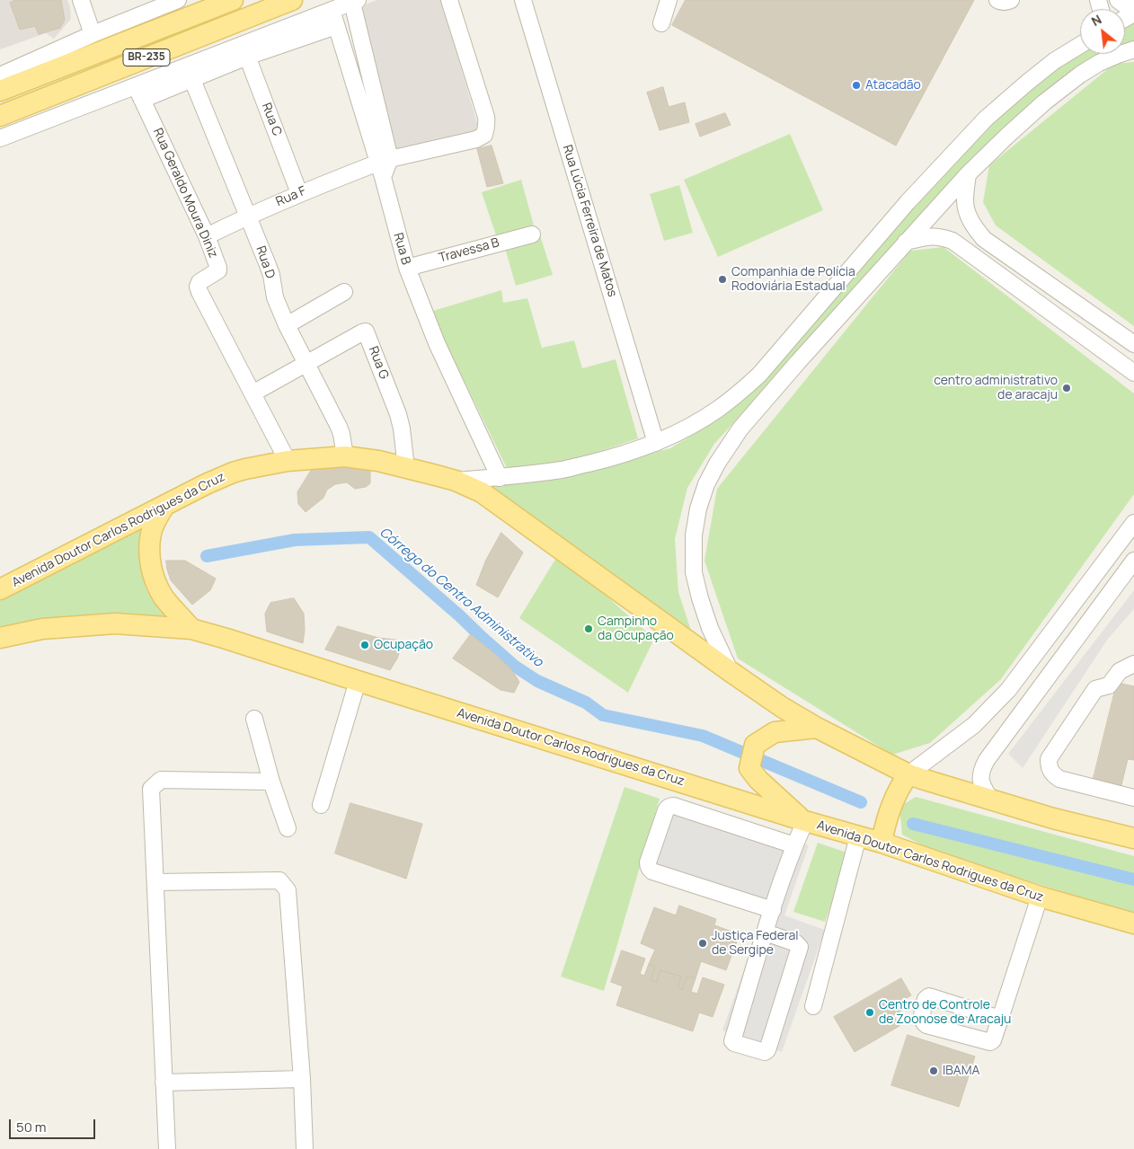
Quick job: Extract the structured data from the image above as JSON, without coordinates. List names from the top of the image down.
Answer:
{
  "streets": {
    "main road": ["BR-235", "Avenida Doutor Carlos Rodrigues da Cruz"],
    "street": [
      "Rua C",
      "Rua Geraldo Moura Diniz",
      "Rua F",
      "Rua Lúcia Ferreira de Matos",
      "Rua B",
      "Travessa B",
      "Rua D",
      "Rua G"
    ]
  },
  "crossings": [
    ["Rua C", "Rua F"],
    ["Rua Geraldo Moura Diniz", "Rua F"],
    ["Rua Geraldo Moura Diniz", "Rua G"],
    ["Rua Geraldo Moura Diniz", "Avenida Doutor Carlos Rodrigues da Cruz"],
    ["Rua F", "Rua B"],
    ["Rua F", "Rua D"],
    ["Rua B", "Travessa B"],
    ["Rua D", "Rua G"],
    ["Rua D", "Avenida Doutor Carlos Rodrigues da Cruz"],
    ["Rua G", "Avenida Doutor Carlos Rodrigues da Cruz"]
  ],
  "water": ["Córrego do Centro Administrativo"],
  "places": [
    "Atacadão",
    "Companhia de Polícia Rodoviária Estadual",
    "centro administrativo de aracaju",
    "Campinho da Ocupação",
    "Ocupação",
    "Justiça Federal de Sergipe",
    "Centro de Controle de Zoonose de Aracaju",
    "IBAMA"
  ],
  "scale_bar": "50 m",
  "north": "top left"
}
